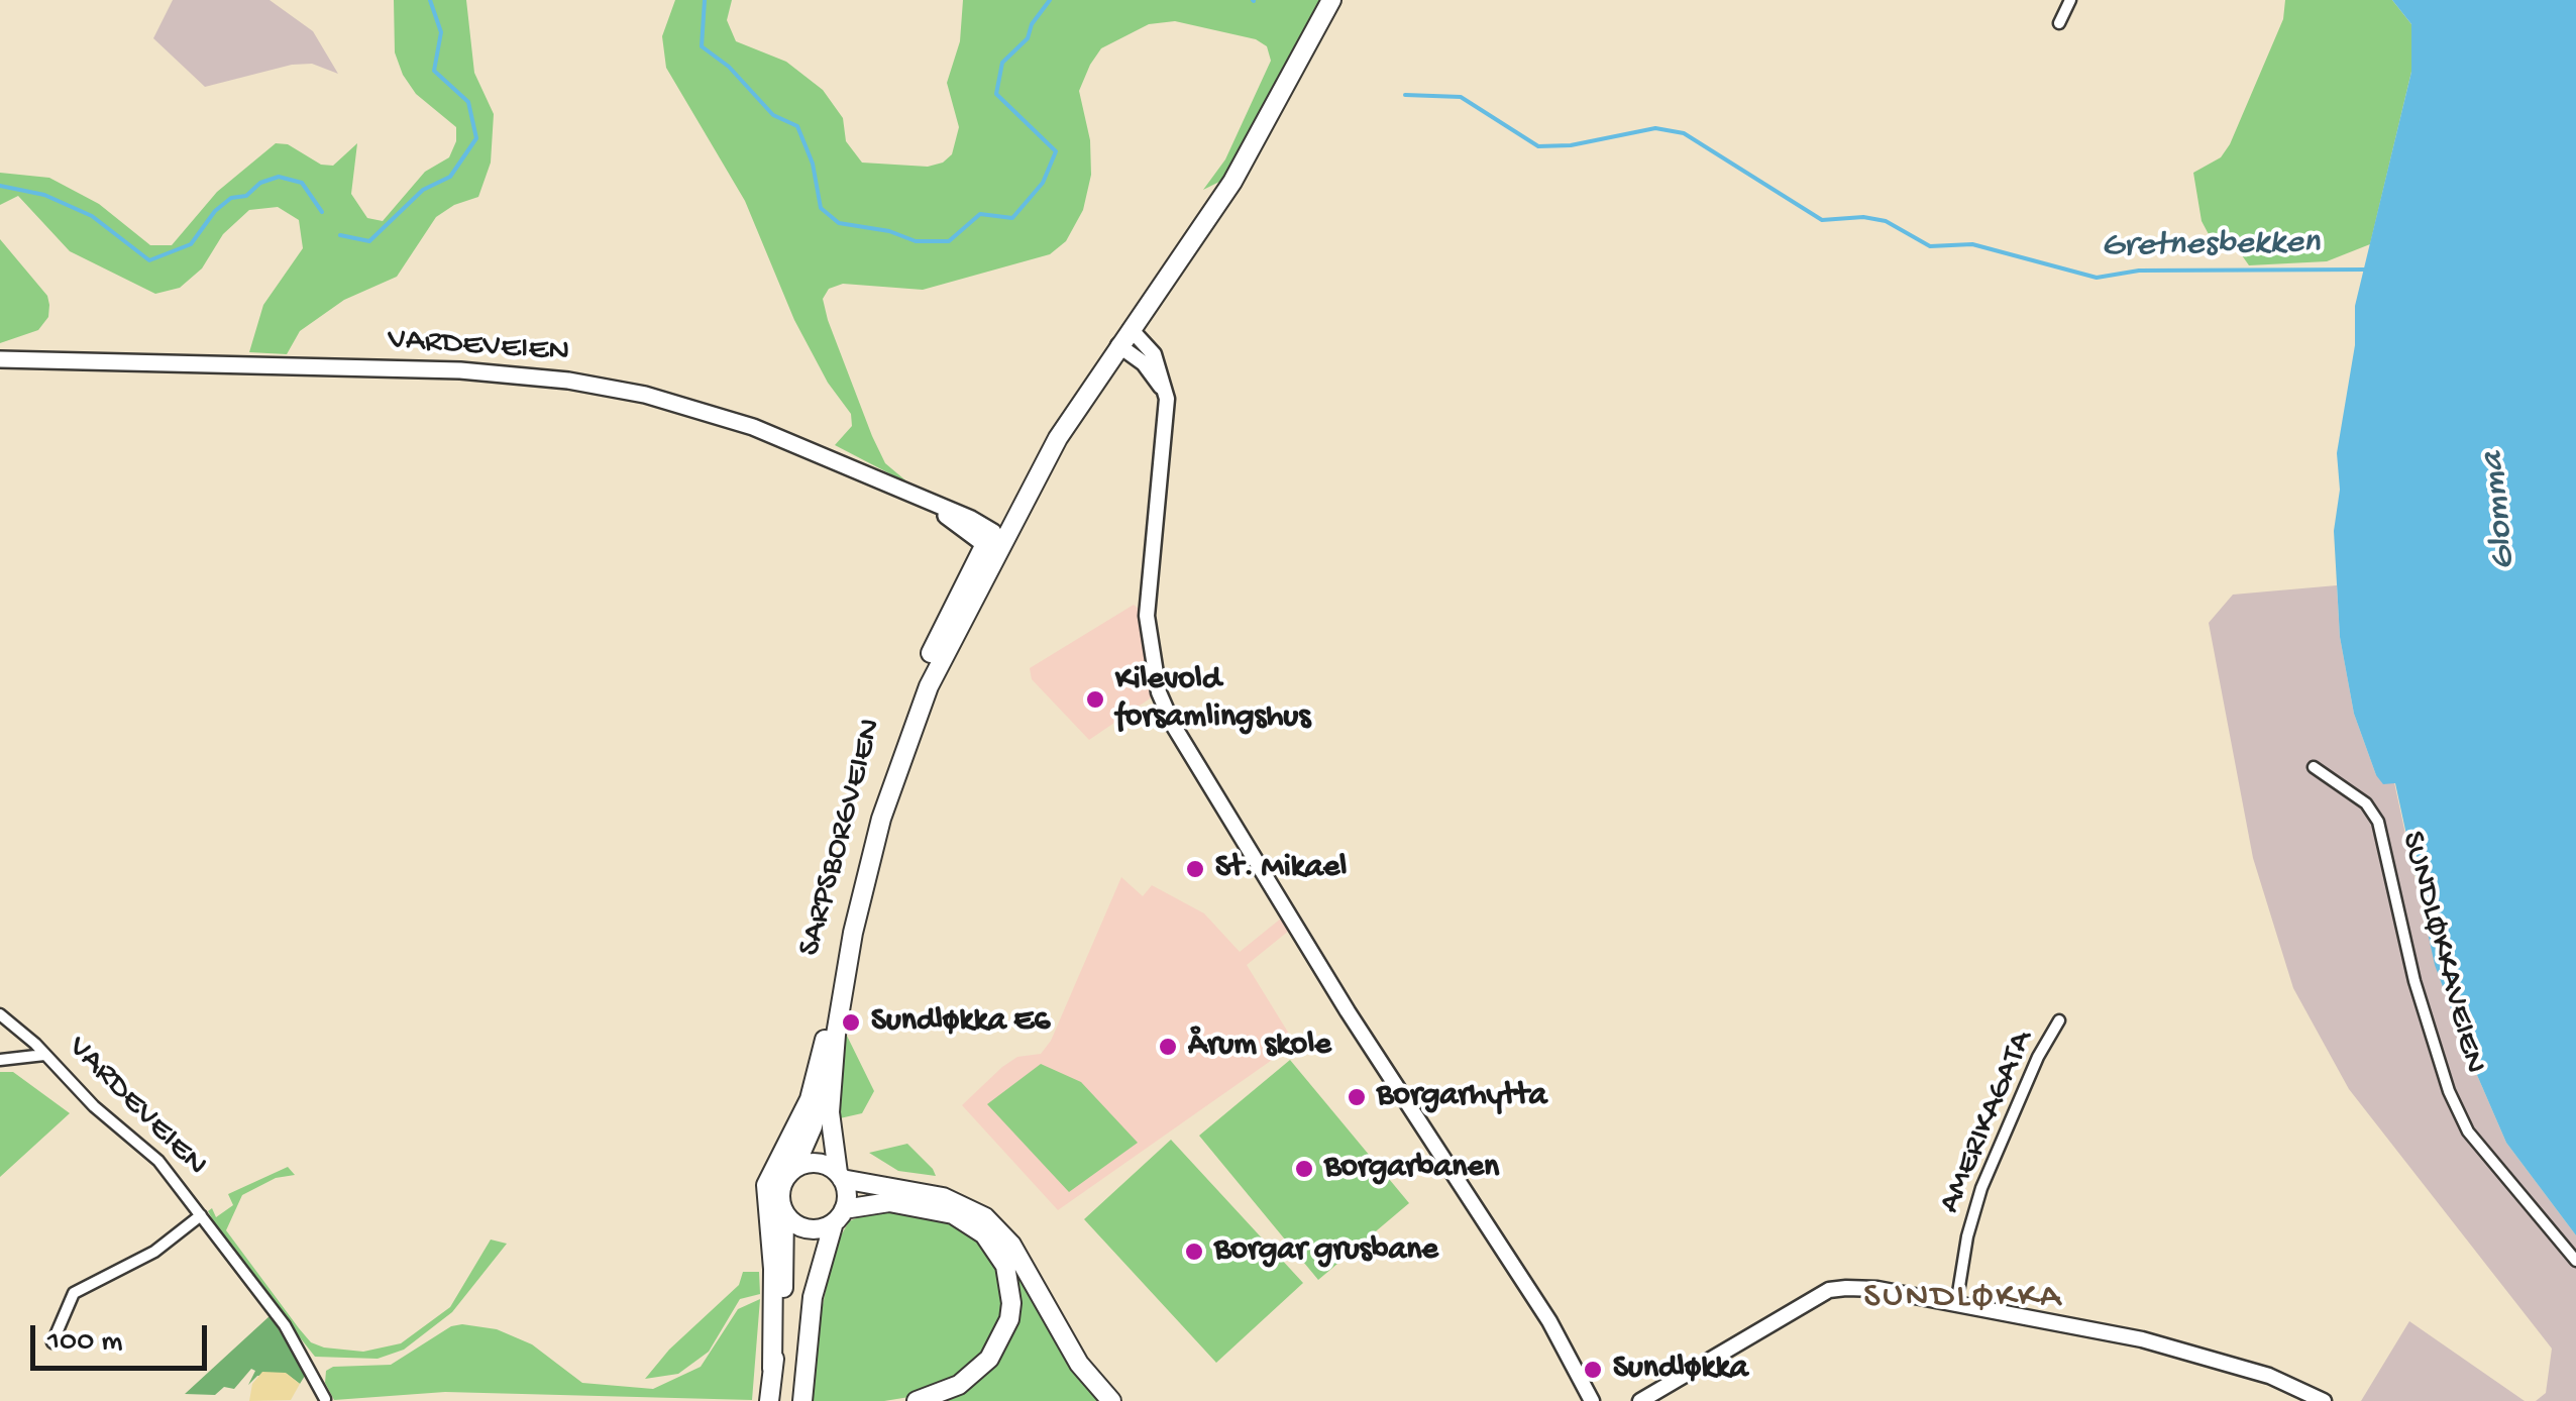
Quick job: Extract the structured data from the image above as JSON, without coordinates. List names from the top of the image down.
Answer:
{
  "streets": {
    "highway": ["SARPSBORGVEIEN"],
    "main road": ["VARDEVEIEN"],
    "street": ["SUNDLØKKAVEIEN", "AMERIKAGATA"]
  },
  "crossings": [
    ["VARDEVEIEN", "SARPSBORGVEIEN"]
  ],
  "districts": ["SUNDLØKKA"],
  "water": ["Gretnesbekken", "Glomma"],
  "places": [
    "Kilevold forsamlingshus",
    "St. Mikael",
    "Sundløkka E6",
    "Årum skole",
    "Borgarhytta",
    "Borgarbanen",
    "Borgar grusbane",
    "Sundløkka"
  ],
  "scale_bar": "100 m"
}
